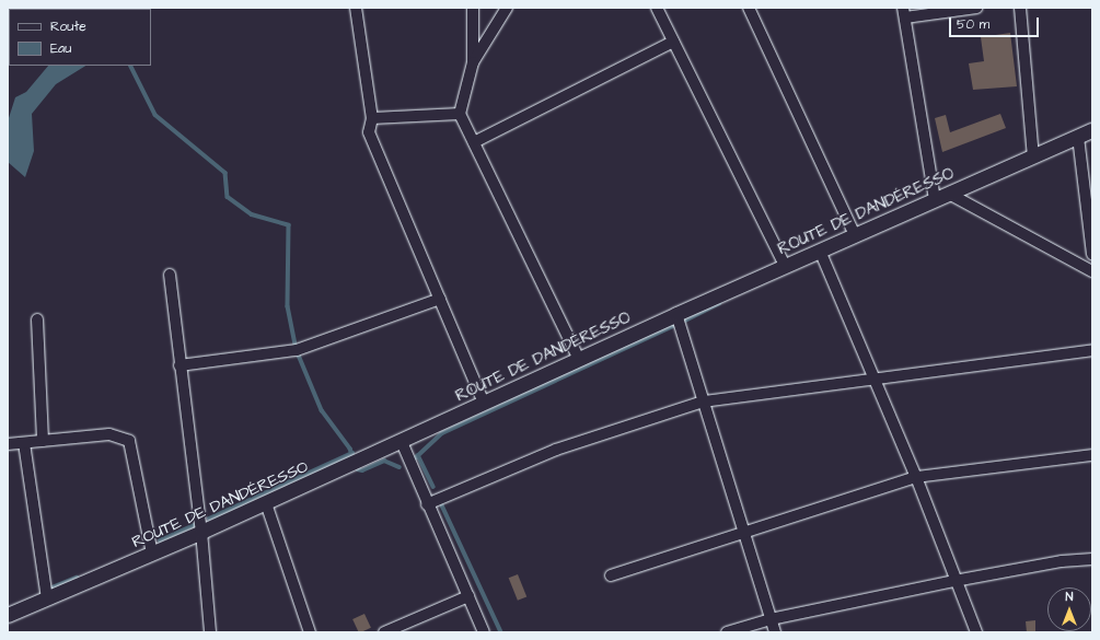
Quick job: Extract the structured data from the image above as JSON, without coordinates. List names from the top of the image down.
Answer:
{
  "streets": {
    "street": ["ROUTE DE DANDÉRESSO"]
  },
  "legend": ["Route", "Eau"],
  "scale_bar": "50 m",
  "north": "top"
}
